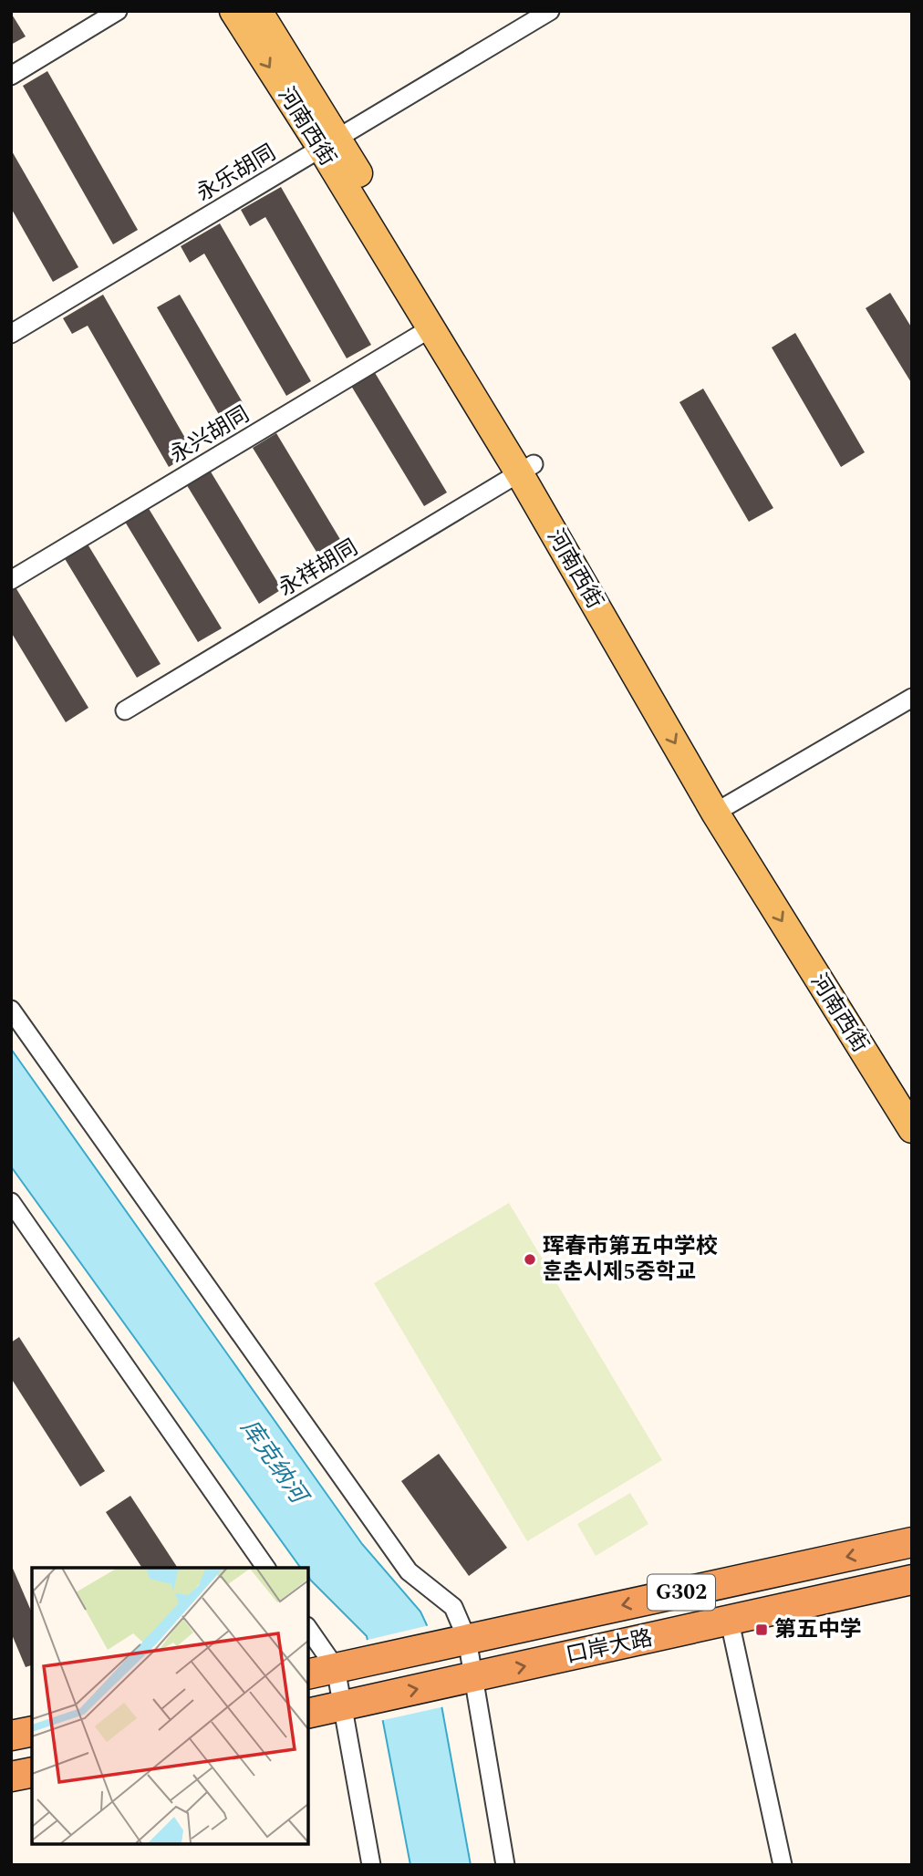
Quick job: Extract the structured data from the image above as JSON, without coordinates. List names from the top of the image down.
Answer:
{
  "streets": {
    "highway": ["G302", "口岸大路"],
    "main road": ["河南西街"],
    "street": ["永乐胡同", "永兴胡同", "永祥胡同"]
  },
  "crossings": [
    ["河南西街", "永乐胡同"],
    ["河南西街", "永兴胡同"],
    ["河南西街", "永祥胡同"]
  ],
  "water": ["库克纳河"],
  "places": {
    "other": ["珲春市第五中学校 훈춘시제5중학교"],
    "transit": ["第五中学"]
  }
}
